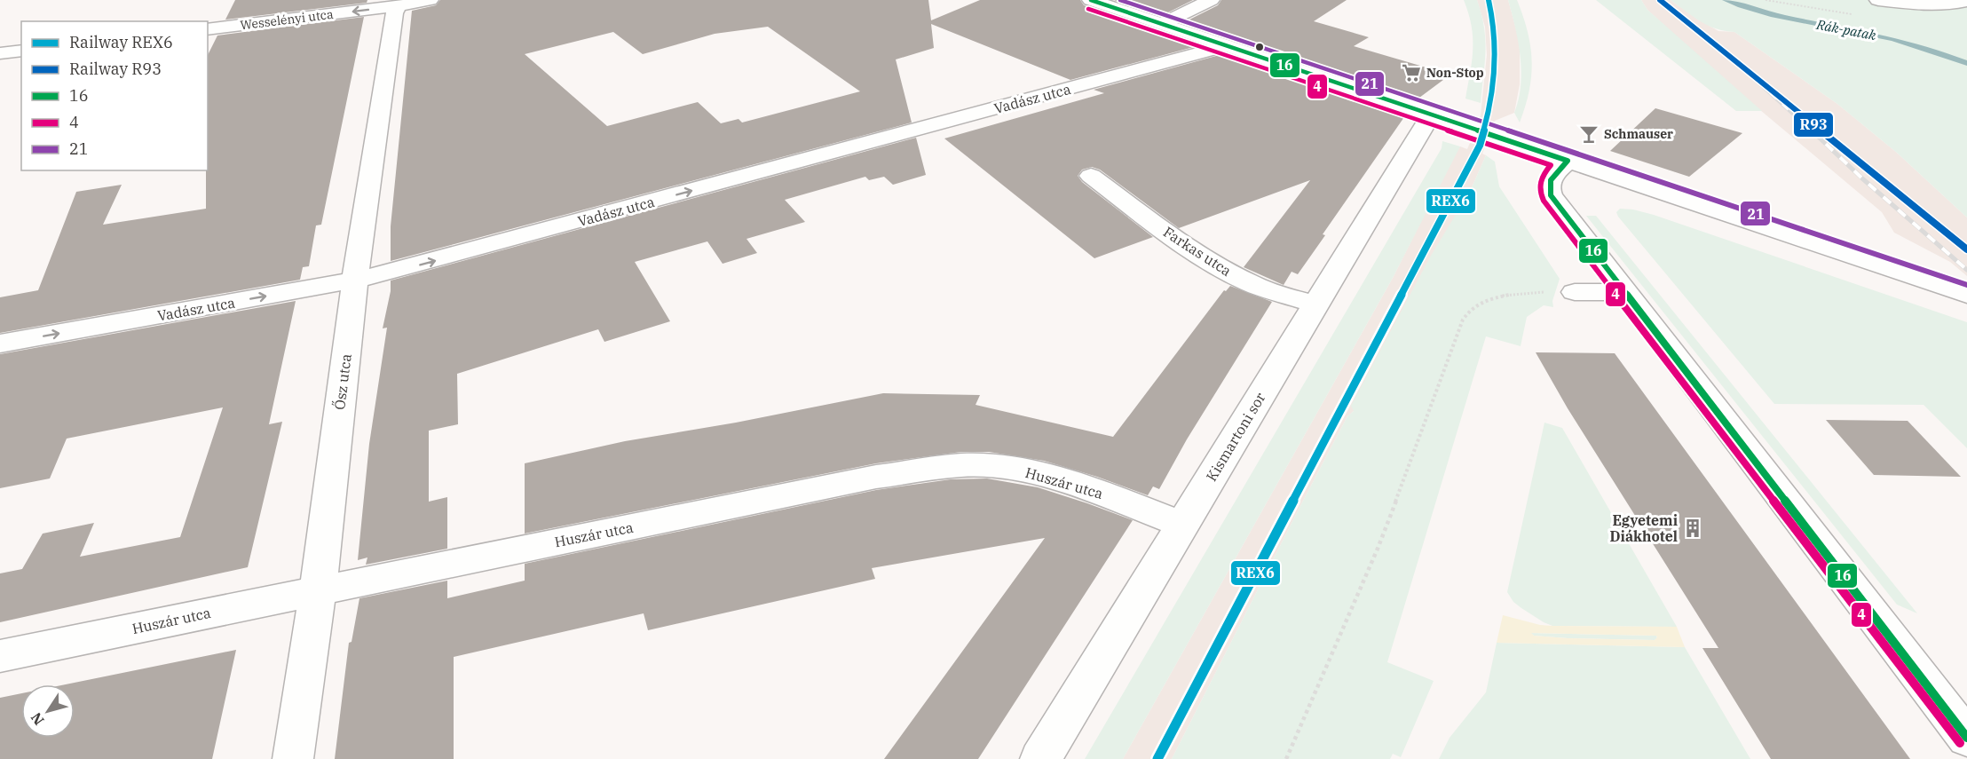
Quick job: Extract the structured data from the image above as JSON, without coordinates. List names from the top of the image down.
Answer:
{
  "streets": {
    "street": [
      "Wesselényi utca",
      "Vadász utca",
      "Farkas utca",
      "Ősz utca",
      "Kismartoni sor",
      "Huszár utca"
    ]
  },
  "crossings": [
    ["Wesselényi utca", "Ősz utca"],
    ["Vadász utca", "Ősz utca"],
    ["Farkas utca", "Kismartoni sor"],
    ["Ősz utca", "Huszár utca"],
    ["Kismartoni sor", "Huszár utca"]
  ],
  "one_way": ["Wesselényi utca", "Vadász utca"],
  "water": ["Rák-patak"],
  "places": {
    "supermarket": ["Non-Stop"],
    "bar": ["Schmauser"],
    "building": ["Egyetemi Diákhotel"]
  },
  "lines": [
    "rail line REX6",
    "rail line R93",
    "transit line 16",
    "transit line 21",
    "transit line 4"
  ],
  "legend": [
    "Railway REX6",
    "Railway R93",
    "16",
    "4",
    "21"
  ],
  "north": "bottom left"
}
